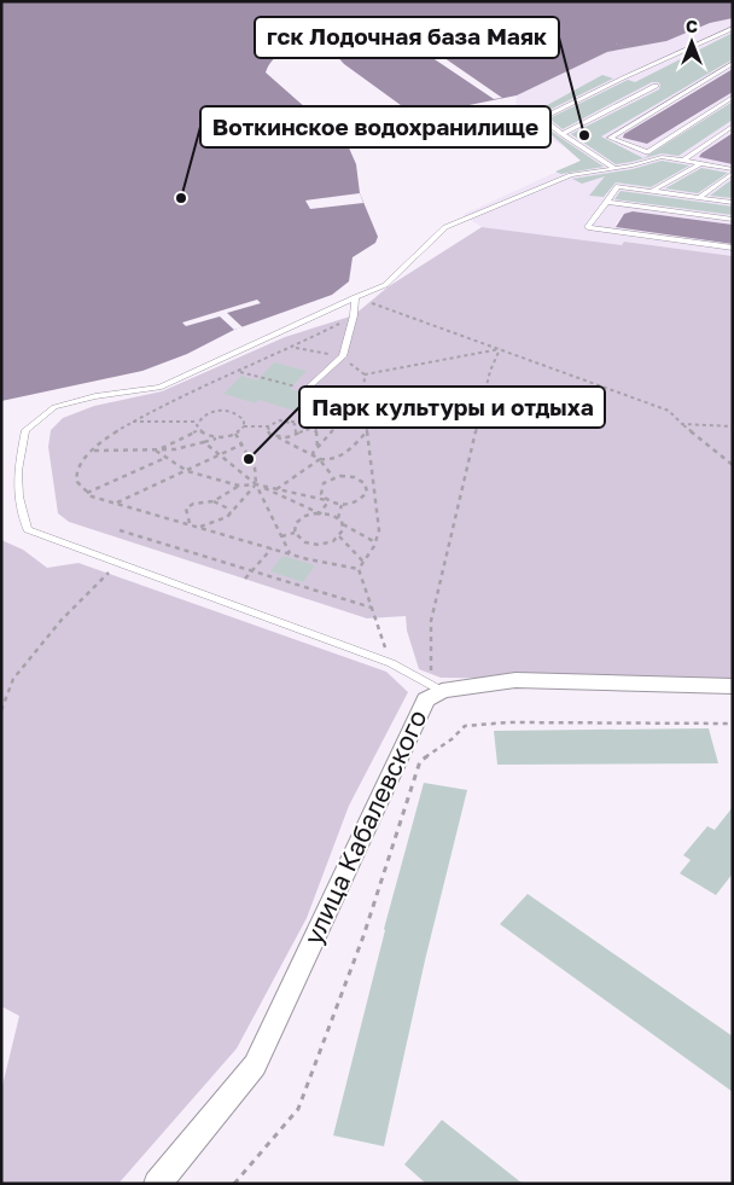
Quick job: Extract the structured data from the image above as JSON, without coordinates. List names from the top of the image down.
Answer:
{
  "streets": {
    "street": ["улица Кабалевского"]
  },
  "places": ["гск Лодочная база Маяк", "Воткинское водохранилище", "Парк культуры и отдыха"],
  "north": "top"
}
